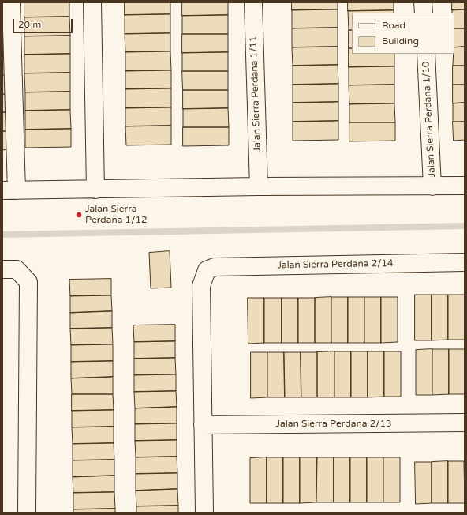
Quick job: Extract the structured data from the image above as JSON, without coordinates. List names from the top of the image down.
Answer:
{
  "streets": {
    "street": [
      "Jalan Sierra Perdana 1/11",
      "Jalan Sierra Perdana 1/10",
      "Jalan Sierra Perdana 2/14",
      "Jalan Sierra Perdana 2/13"
    ]
  },
  "crossings": [
    ["Jalan Sierra Perdana 2/14", "Jalan Sierra Perdana 2/13"]
  ],
  "places": ["Jalan Sierra Perdana 1/12"],
  "legend": ["Road", "Building"],
  "scale_bar": "20 m"
}
